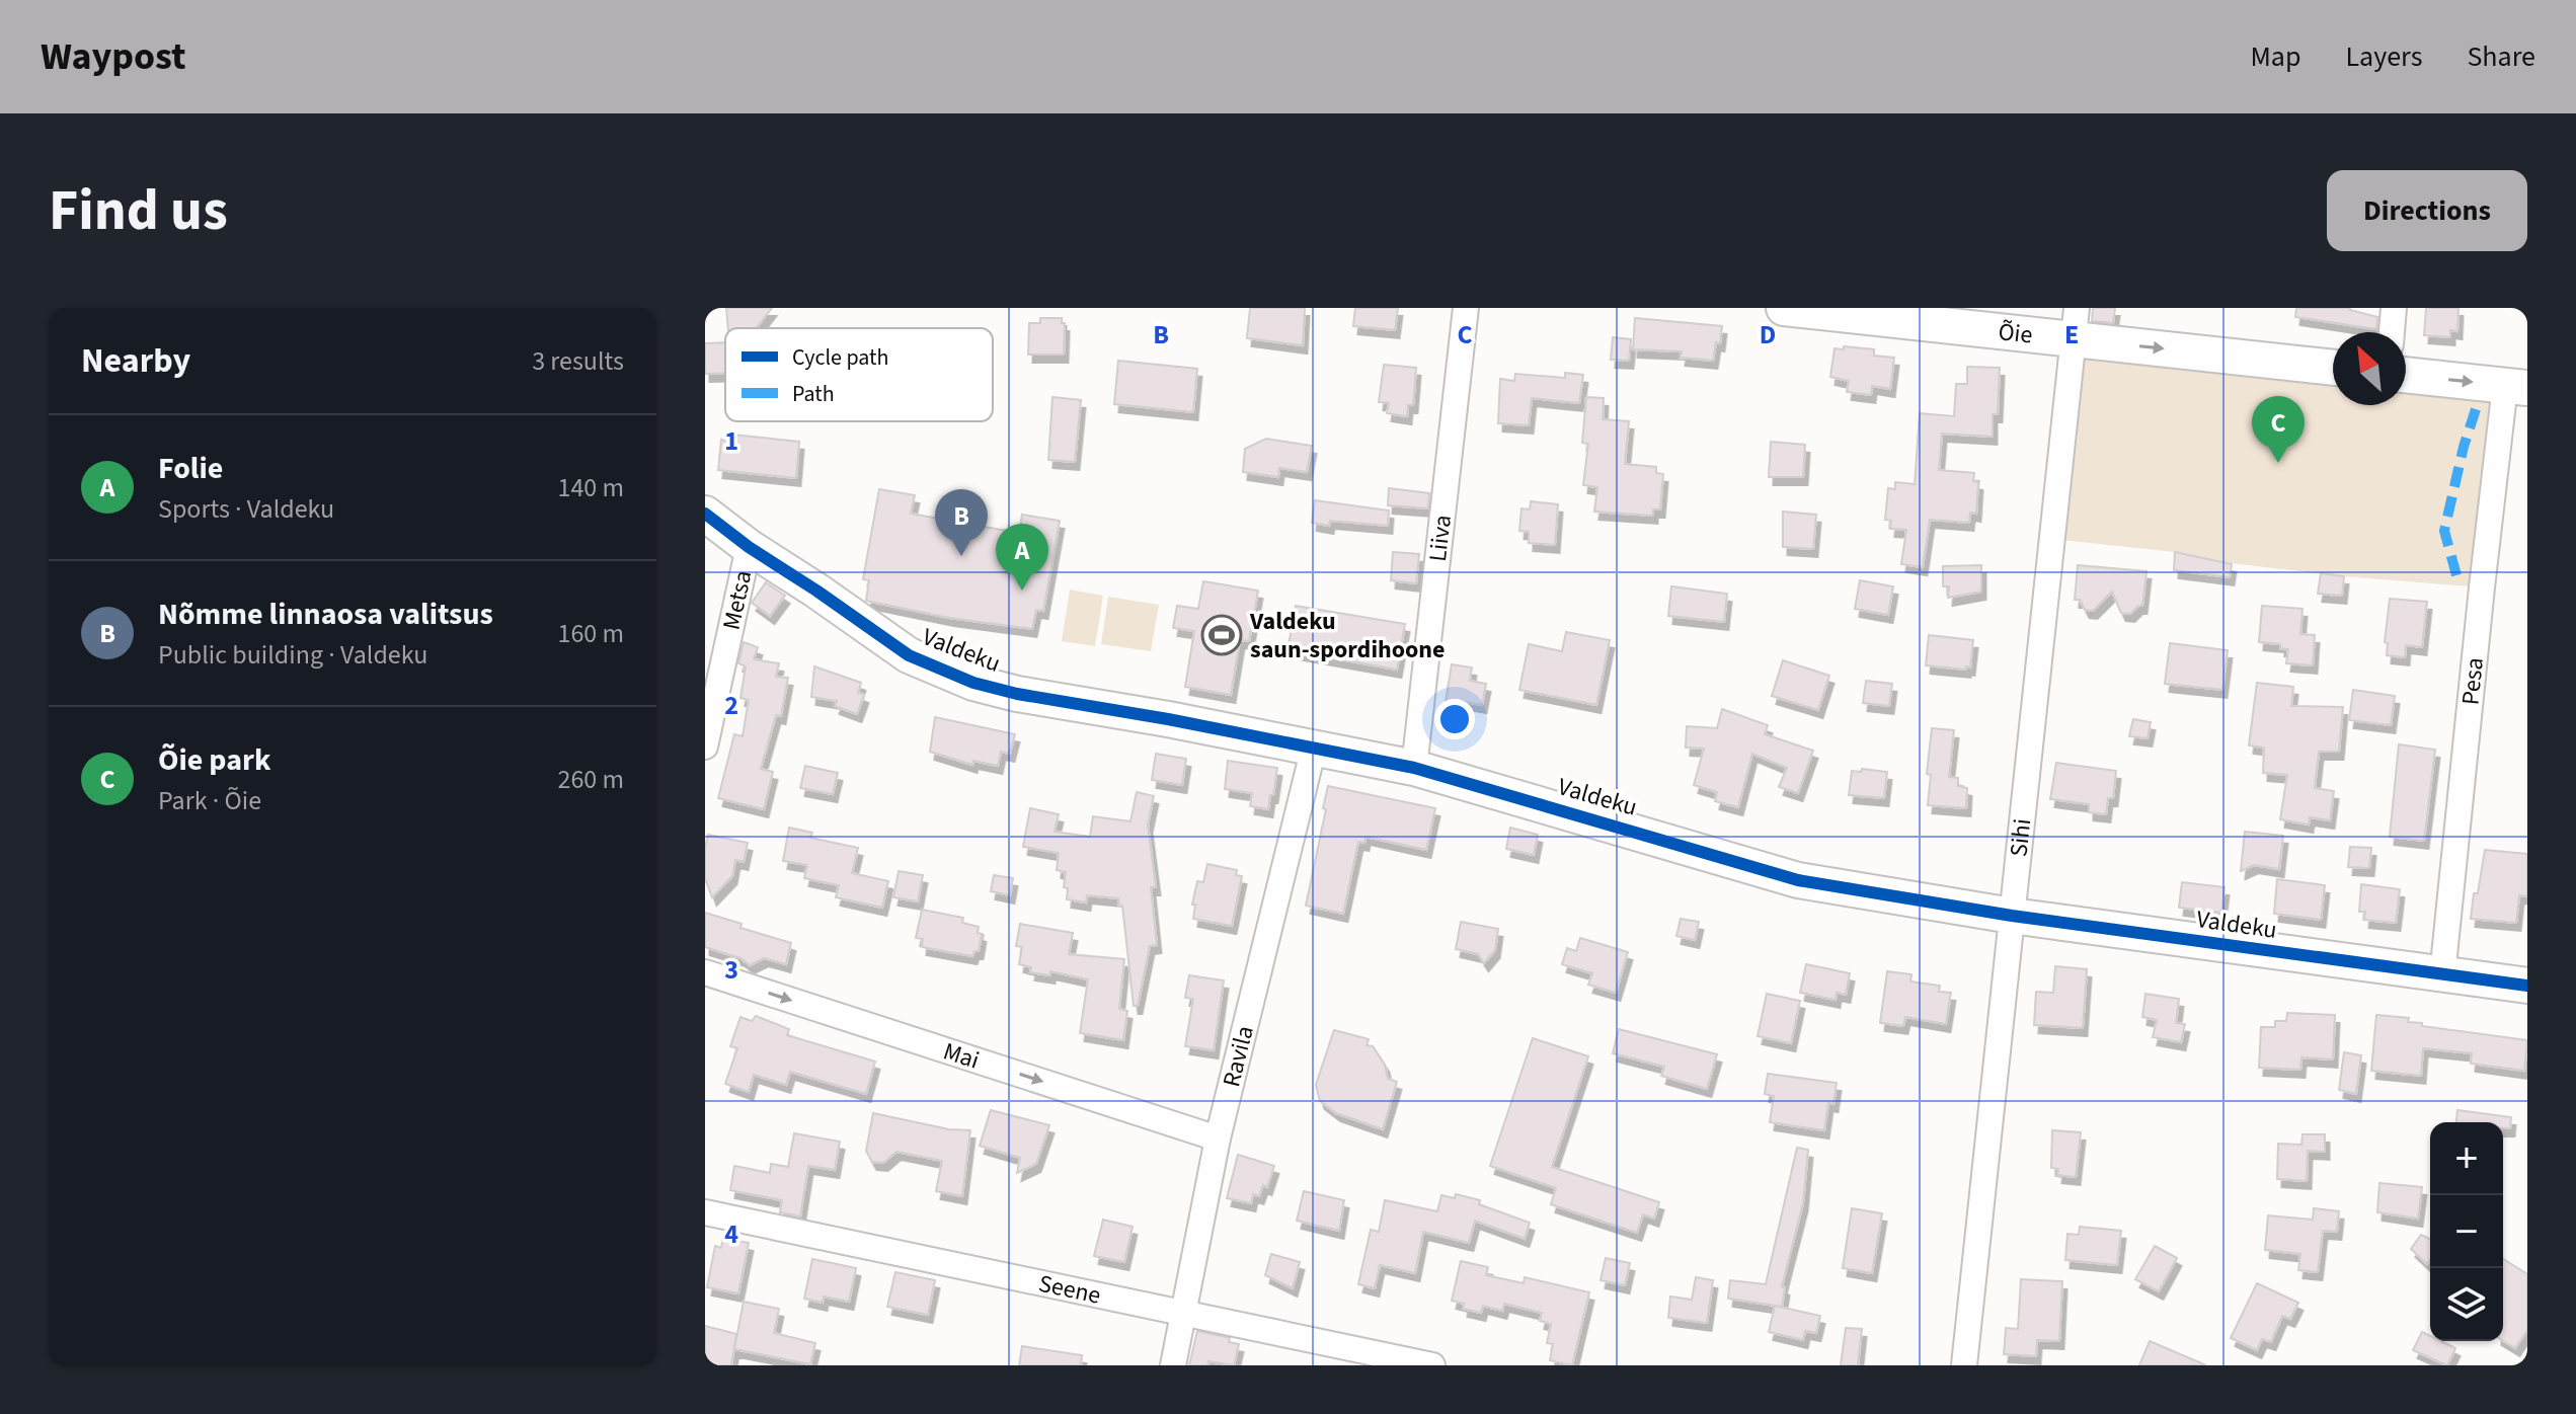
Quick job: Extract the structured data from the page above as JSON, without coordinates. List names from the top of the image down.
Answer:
{
  "streets": {
    "street": [
      "Õie",
      "Liiva",
      "Metsa",
      "Valdeku",
      "Pesa",
      "Sihi",
      "Mai",
      "Ravila",
      "Seene"
    ]
  },
  "crossings": [
    ["Õie", "Sihi"],
    ["Liiva", "Valdeku"],
    ["Metsa", "Valdeku"],
    ["Valdeku", "Pesa"],
    ["Valdeku", "Sihi"],
    ["Valdeku", "Ravila"],
    ["Mai", "Ravila"],
    ["Ravila", "Seene"]
  ],
  "one_way": ["Õie", "Mai"],
  "places": {
    "sports": ["Valdeku saun-spordihoone"]
  },
  "legend": ["Cycle path", "Path"],
  "north": "top left",
  "page": {
    "header": "Waypost",
    "nav": ["Map", "Layers", "Share"],
    "buttons": "Directions",
    "title": "Find us",
    "heading": ["Nearby", "3 results"],
    "pins": ["C", "B", "A"],
    "list": [
      {
        "mark": "A",
        "name": "Folie",
        "note": "Sports · Valdeku",
        "value": "140 m"
      },
      {
        "mark": "B",
        "name": "Nõmme linnaosa valitsus",
        "note": "Public building · Valdeku",
        "value": "160 m"
      },
      {
        "mark": "C",
        "name": "Õie park",
        "note": "Park · Õie",
        "value": "260 m"
      }
    ],
    "map_buttons": ["+", "−"]
  },
  "grid": {
    "columns": [
      "B",
      "C",
      "D",
      "E"
    ],
    "rows": [
      "1",
      "2",
      "3",
      "4"
    ]
  }
}
